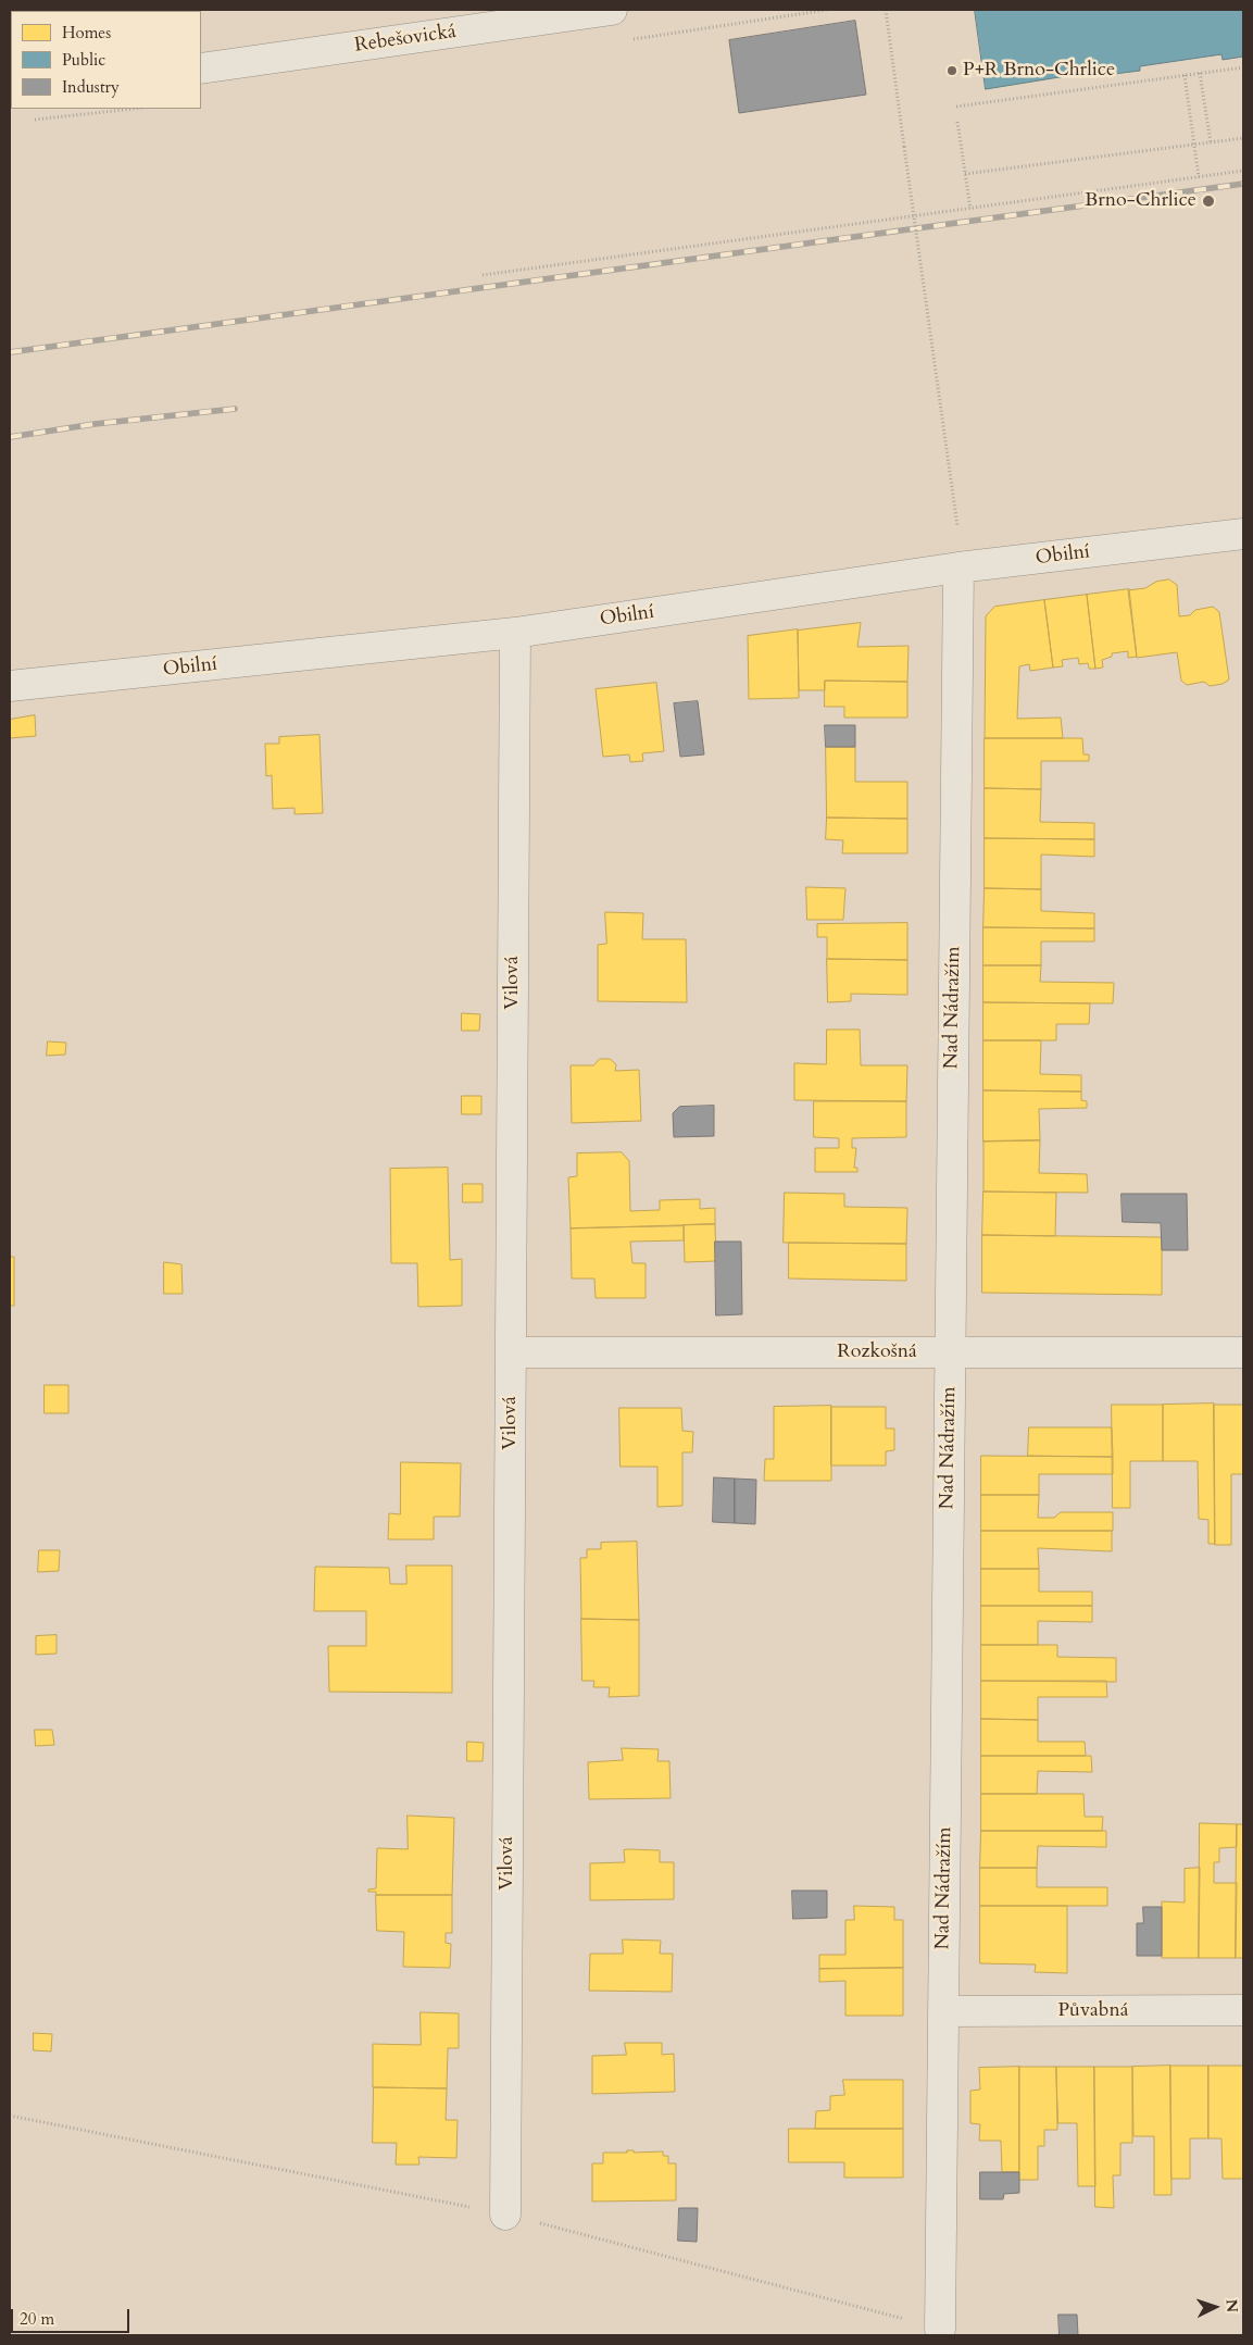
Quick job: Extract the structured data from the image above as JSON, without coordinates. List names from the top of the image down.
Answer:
{
  "streets": {
    "street": [
      "Rebešovická",
      "Obilní",
      "Vilová",
      "Nad Nádražím",
      "Rozkošná",
      "Půvabná"
    ]
  },
  "crossings": [
    ["Obilní", "Vilová"],
    ["Obilní", "Nad Nádražím"],
    ["Vilová", "Rozkošná"],
    ["Nad Nádražím", "Rozkošná"],
    ["Nad Nádražím", "Půvabná"]
  ],
  "places": ["P+R Brno-Chrlice", "Brno-Chrlice"],
  "legend": ["Homes", "Public", "Industry"],
  "scale_bar": "20 m",
  "north": "right"
}
